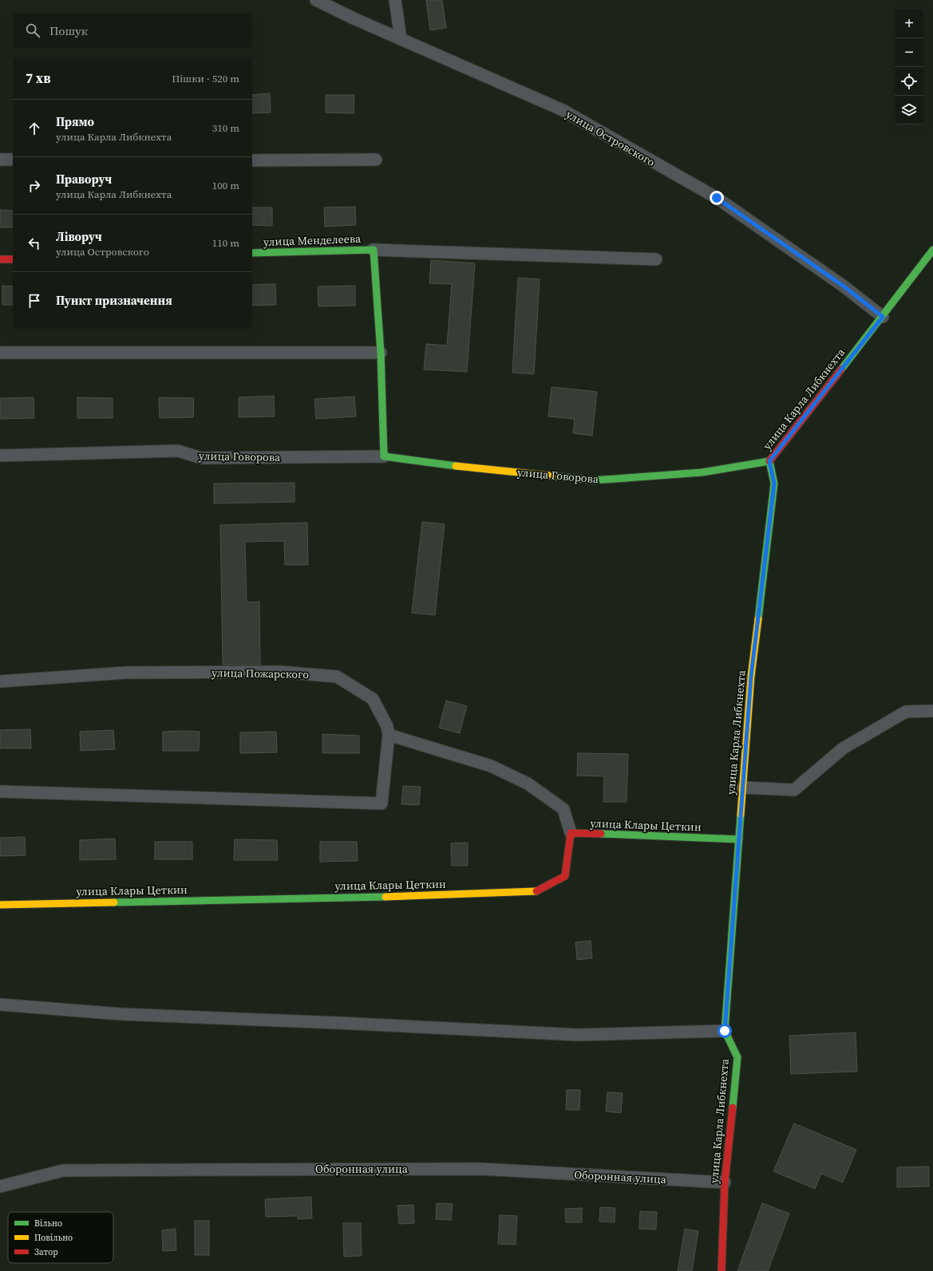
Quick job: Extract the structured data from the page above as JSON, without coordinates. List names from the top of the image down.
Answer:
{
  "streets": {
    "street": [
      "улица Островского",
      "улица Менделеева",
      "улица Карла Либкнехта",
      "улица Говорова",
      "улица Пожарского",
      "улица Клары Цеткин",
      "Оборонная улица"
    ]
  },
  "crossings": [
    ["улица Островского", "улица Карла Либкнехта"],
    ["улица Карла Либкнехта", "улица Говорова"],
    ["улица Карла Либкнехта", "улица Клары Цеткин"],
    ["улица Карла Либкнехта", "Оборонная улица"]
  ],
  "legend": ["Вільно", "Повільно", "Затор"],
  "page": {
    "map_buttons": ["+", "−"],
    "search": "Пошук",
    "heading": ["7 хв", "Пішки · 520 m"],
    "list": [
      ["Прямо", "улица Карла Либкнехта", "310 m"],
      ["Праворуч", "улица Карла Либкнехта", "100 m"],
      ["Ліворуч", "улица Островского", "110 m"],
      "Пункт призначення"
    ]
  }
}
